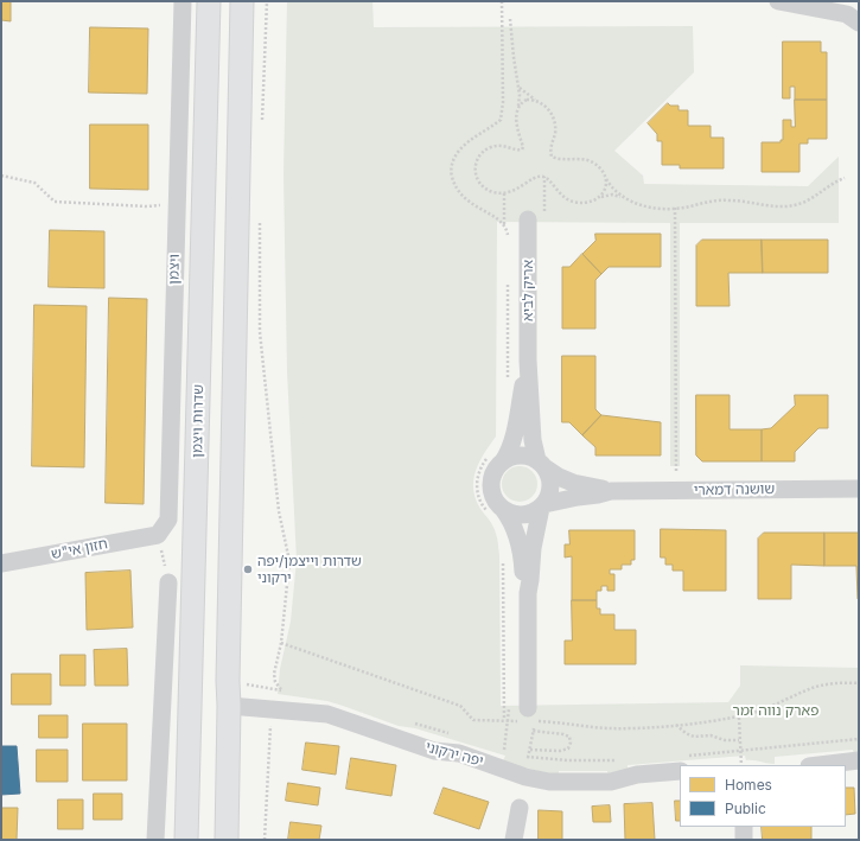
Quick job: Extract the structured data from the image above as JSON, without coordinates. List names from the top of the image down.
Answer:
{
  "streets": {
    "main road": ["שדרות ויצמן"],
    "street": [
      "ויצמן",
      "אריק לביא",
      "שושנה דמארי",
      "חזון אי\"ש",
      "יפה ירקוני"
    ]
  },
  "crossings": [
    ["ויצמן", "חזון אי\"ש"],
    ["אריק לביא", "שושנה דמארי"]
  ],
  "parks": ["פארק נווה זמר"],
  "places": ["שדרות וייצמן/יפה ירקוני"],
  "legend": ["Homes", "Public"]
}
